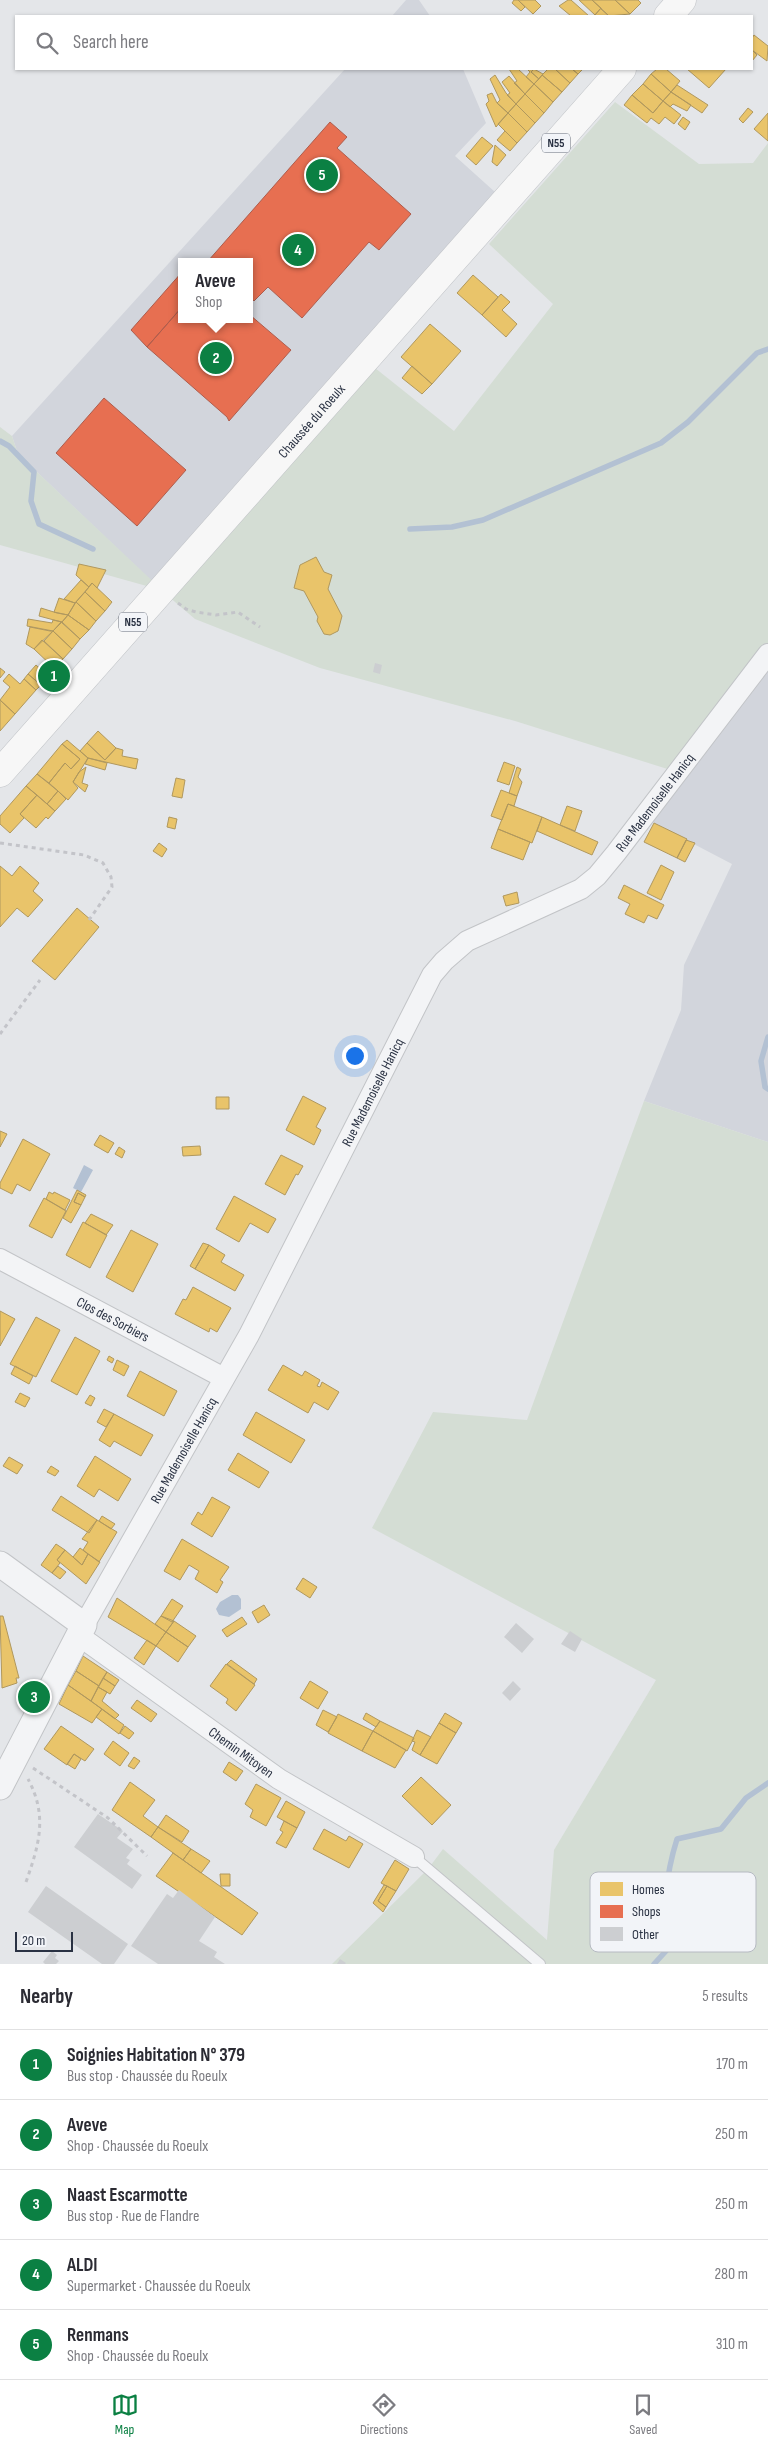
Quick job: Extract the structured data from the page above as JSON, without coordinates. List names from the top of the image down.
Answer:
{
  "streets": {
    "main road": ["N55", "Chaussée du Roeulx"],
    "street": ["Rue Mademoiselle Hanicq", "Clos des Sorbiers", "Chemin Mitoyen"]
  },
  "crossings": [
    ["Rue Mademoiselle Hanicq", "Clos des Sorbiers"],
    ["Rue Mademoiselle Hanicq", "Chemin Mitoyen"]
  ],
  "legend": ["Homes", "Shops", "Other"],
  "scale_bar": "20 m",
  "page": {
    "search": "Search here",
    "pins": [
      "5",
      "4",
      "2",
      "1",
      "3"
    ],
    "popup": ["Aveve", "Shop"],
    "scale": "20 m",
    "heading": ["Nearby", "5 results"],
    "list": [
      {
        "mark": "1",
        "name": "Soignies Habitation N° 379",
        "note": "Bus stop · Chaussée du Roeulx",
        "value": "170 m"
      },
      {
        "mark": "2",
        "name": "Aveve",
        "note": "Shop · Chaussée du Roeulx",
        "value": "250 m"
      },
      {
        "mark": "3",
        "name": "Naast Escarmotte",
        "note": "Bus stop · Rue de Flandre",
        "value": "250 m"
      },
      {
        "mark": "4",
        "name": "ALDI",
        "note": "Supermarket · Chaussée du Roeulx",
        "value": "280 m"
      },
      {
        "mark": "5",
        "name": "Renmans",
        "note": "Shop · Chaussée du Roeulx",
        "value": "310 m"
      }
    ],
    "nav": ["Map", "Directions", "Saved"]
  }
}
